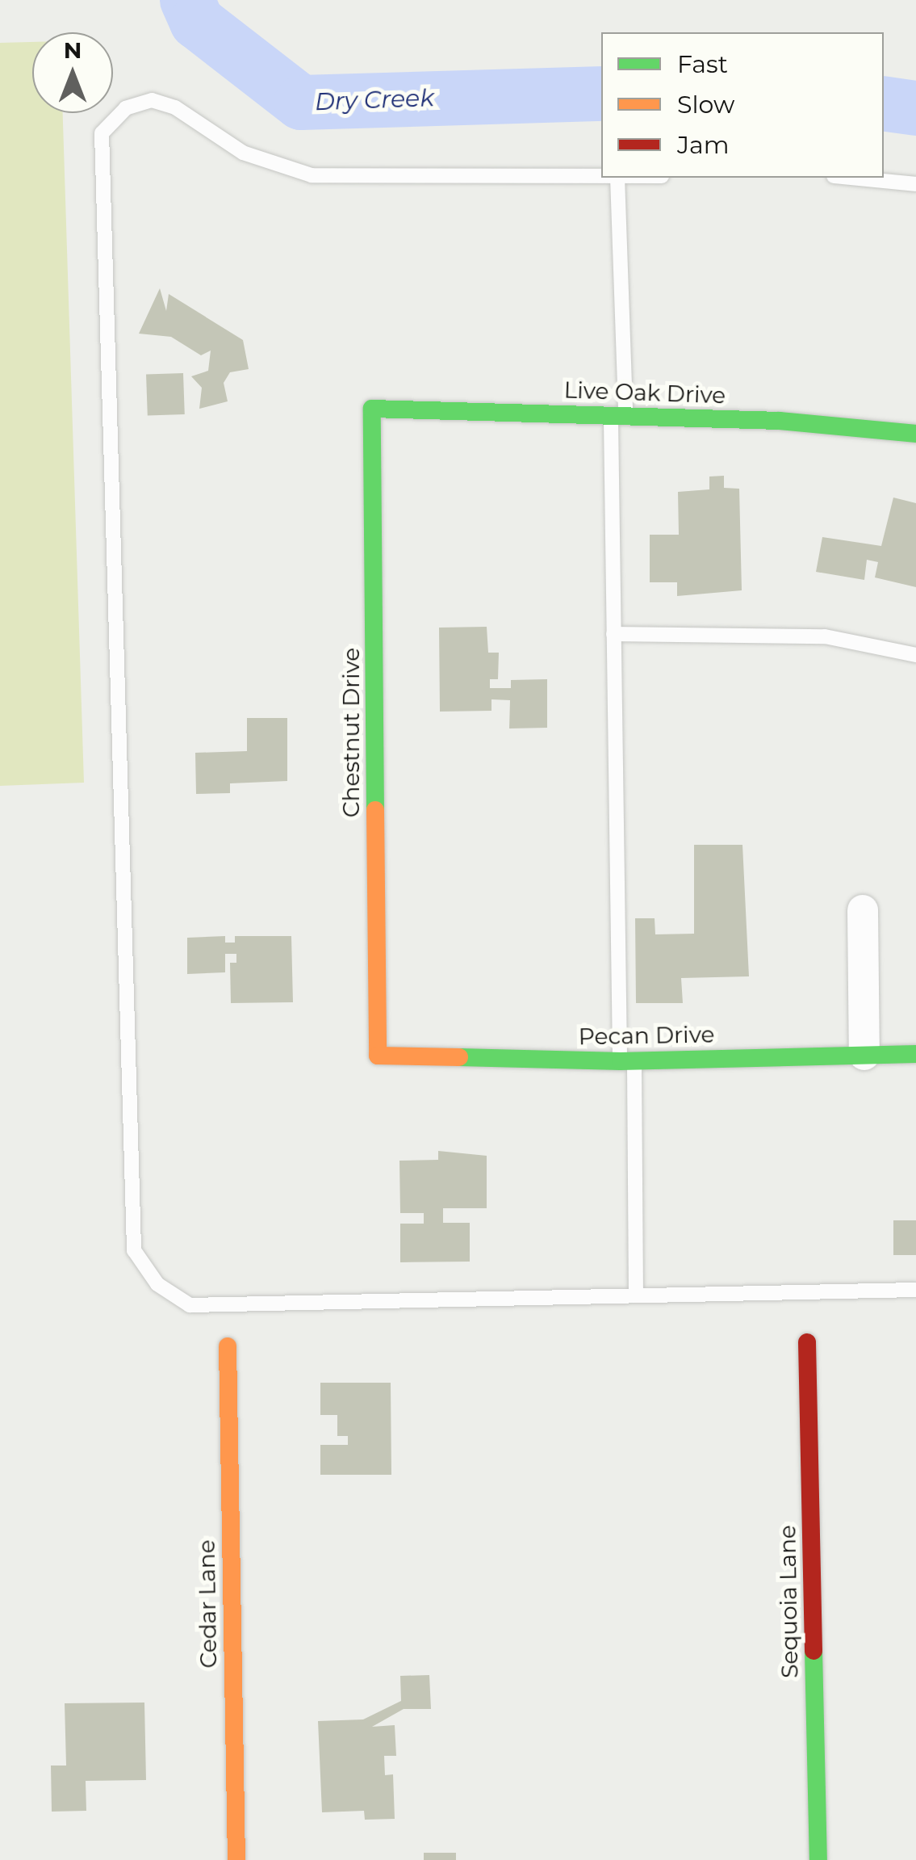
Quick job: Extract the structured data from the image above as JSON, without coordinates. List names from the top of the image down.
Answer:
{
  "streets": {
    "street": [
      "Live Oak Drive",
      "Chestnut Drive",
      "Pecan Drive",
      "Sequoia Lane",
      "Cedar Lane"
    ]
  },
  "crossings": [
    ["Live Oak Drive", "Chestnut Drive"],
    ["Chestnut Drive", "Pecan Drive"]
  ],
  "water": ["Dry Creek"],
  "legend": ["Fast", "Slow", "Jam"],
  "north": "top"
}
